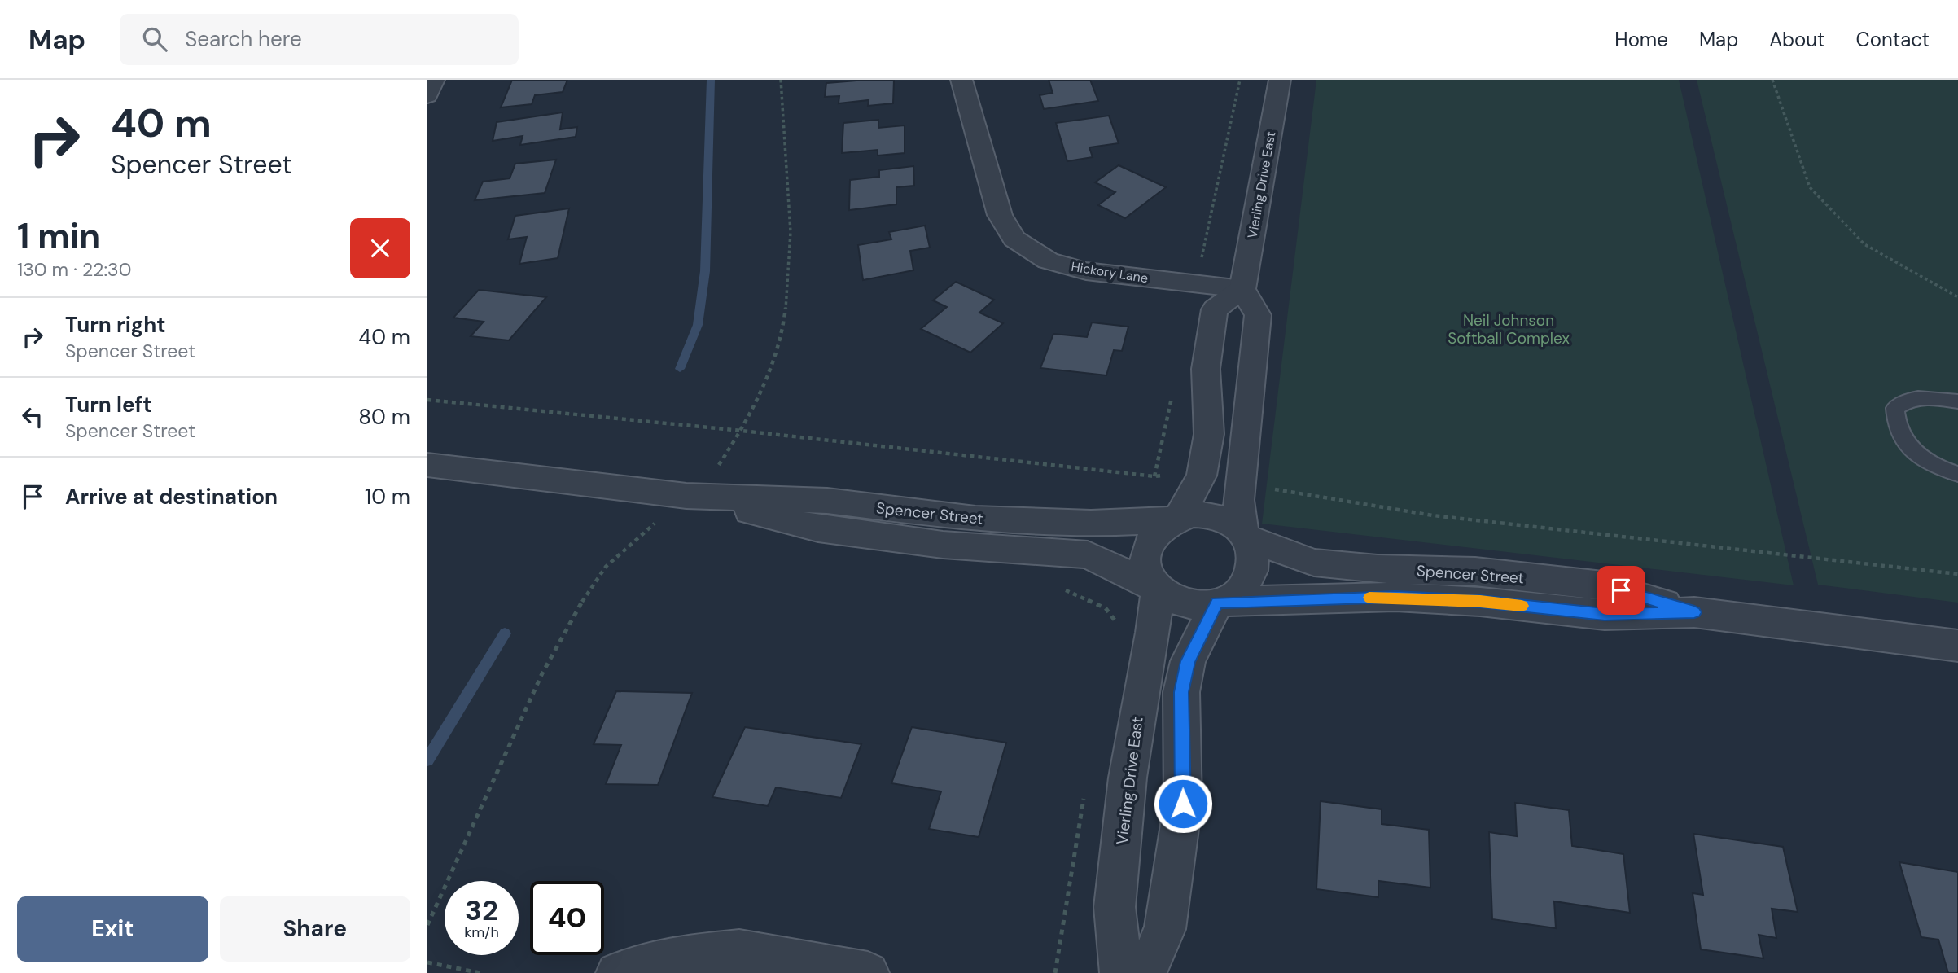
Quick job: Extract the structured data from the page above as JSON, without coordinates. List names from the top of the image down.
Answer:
{
  "streets": {
    "street": ["Vierling Drive East", "Hickory Lane", "Spencer Street"]
  },
  "crossings": [
    ["Vierling Drive East", "Hickory Lane"],
    ["Vierling Drive East", "Spencer Street"]
  ],
  "parks": ["Neil Johnson Softball Complex"],
  "page": {
    "header": "Map",
    "search": "Search here",
    "nav": [
      "Home",
      "Map",
      "About",
      "Contact"
    ],
    "turn": ["40 m", "Spencer Street"],
    "heading": ["1 min", "130 m · 22:30"],
    "list": [
      {
        "name": "Turn right",
        "note": "Spencer Street",
        "value": "40 m"
      },
      {
        "name": "Turn left",
        "note": "Spencer Street",
        "value": "80 m"
      },
      {
        "name": "Arrive at destination",
        "value": "10 m"
      }
    ],
    "speed": "32 km/h",
    "limit": "40",
    "buttons": ["Exit", "Share"]
  }
}
